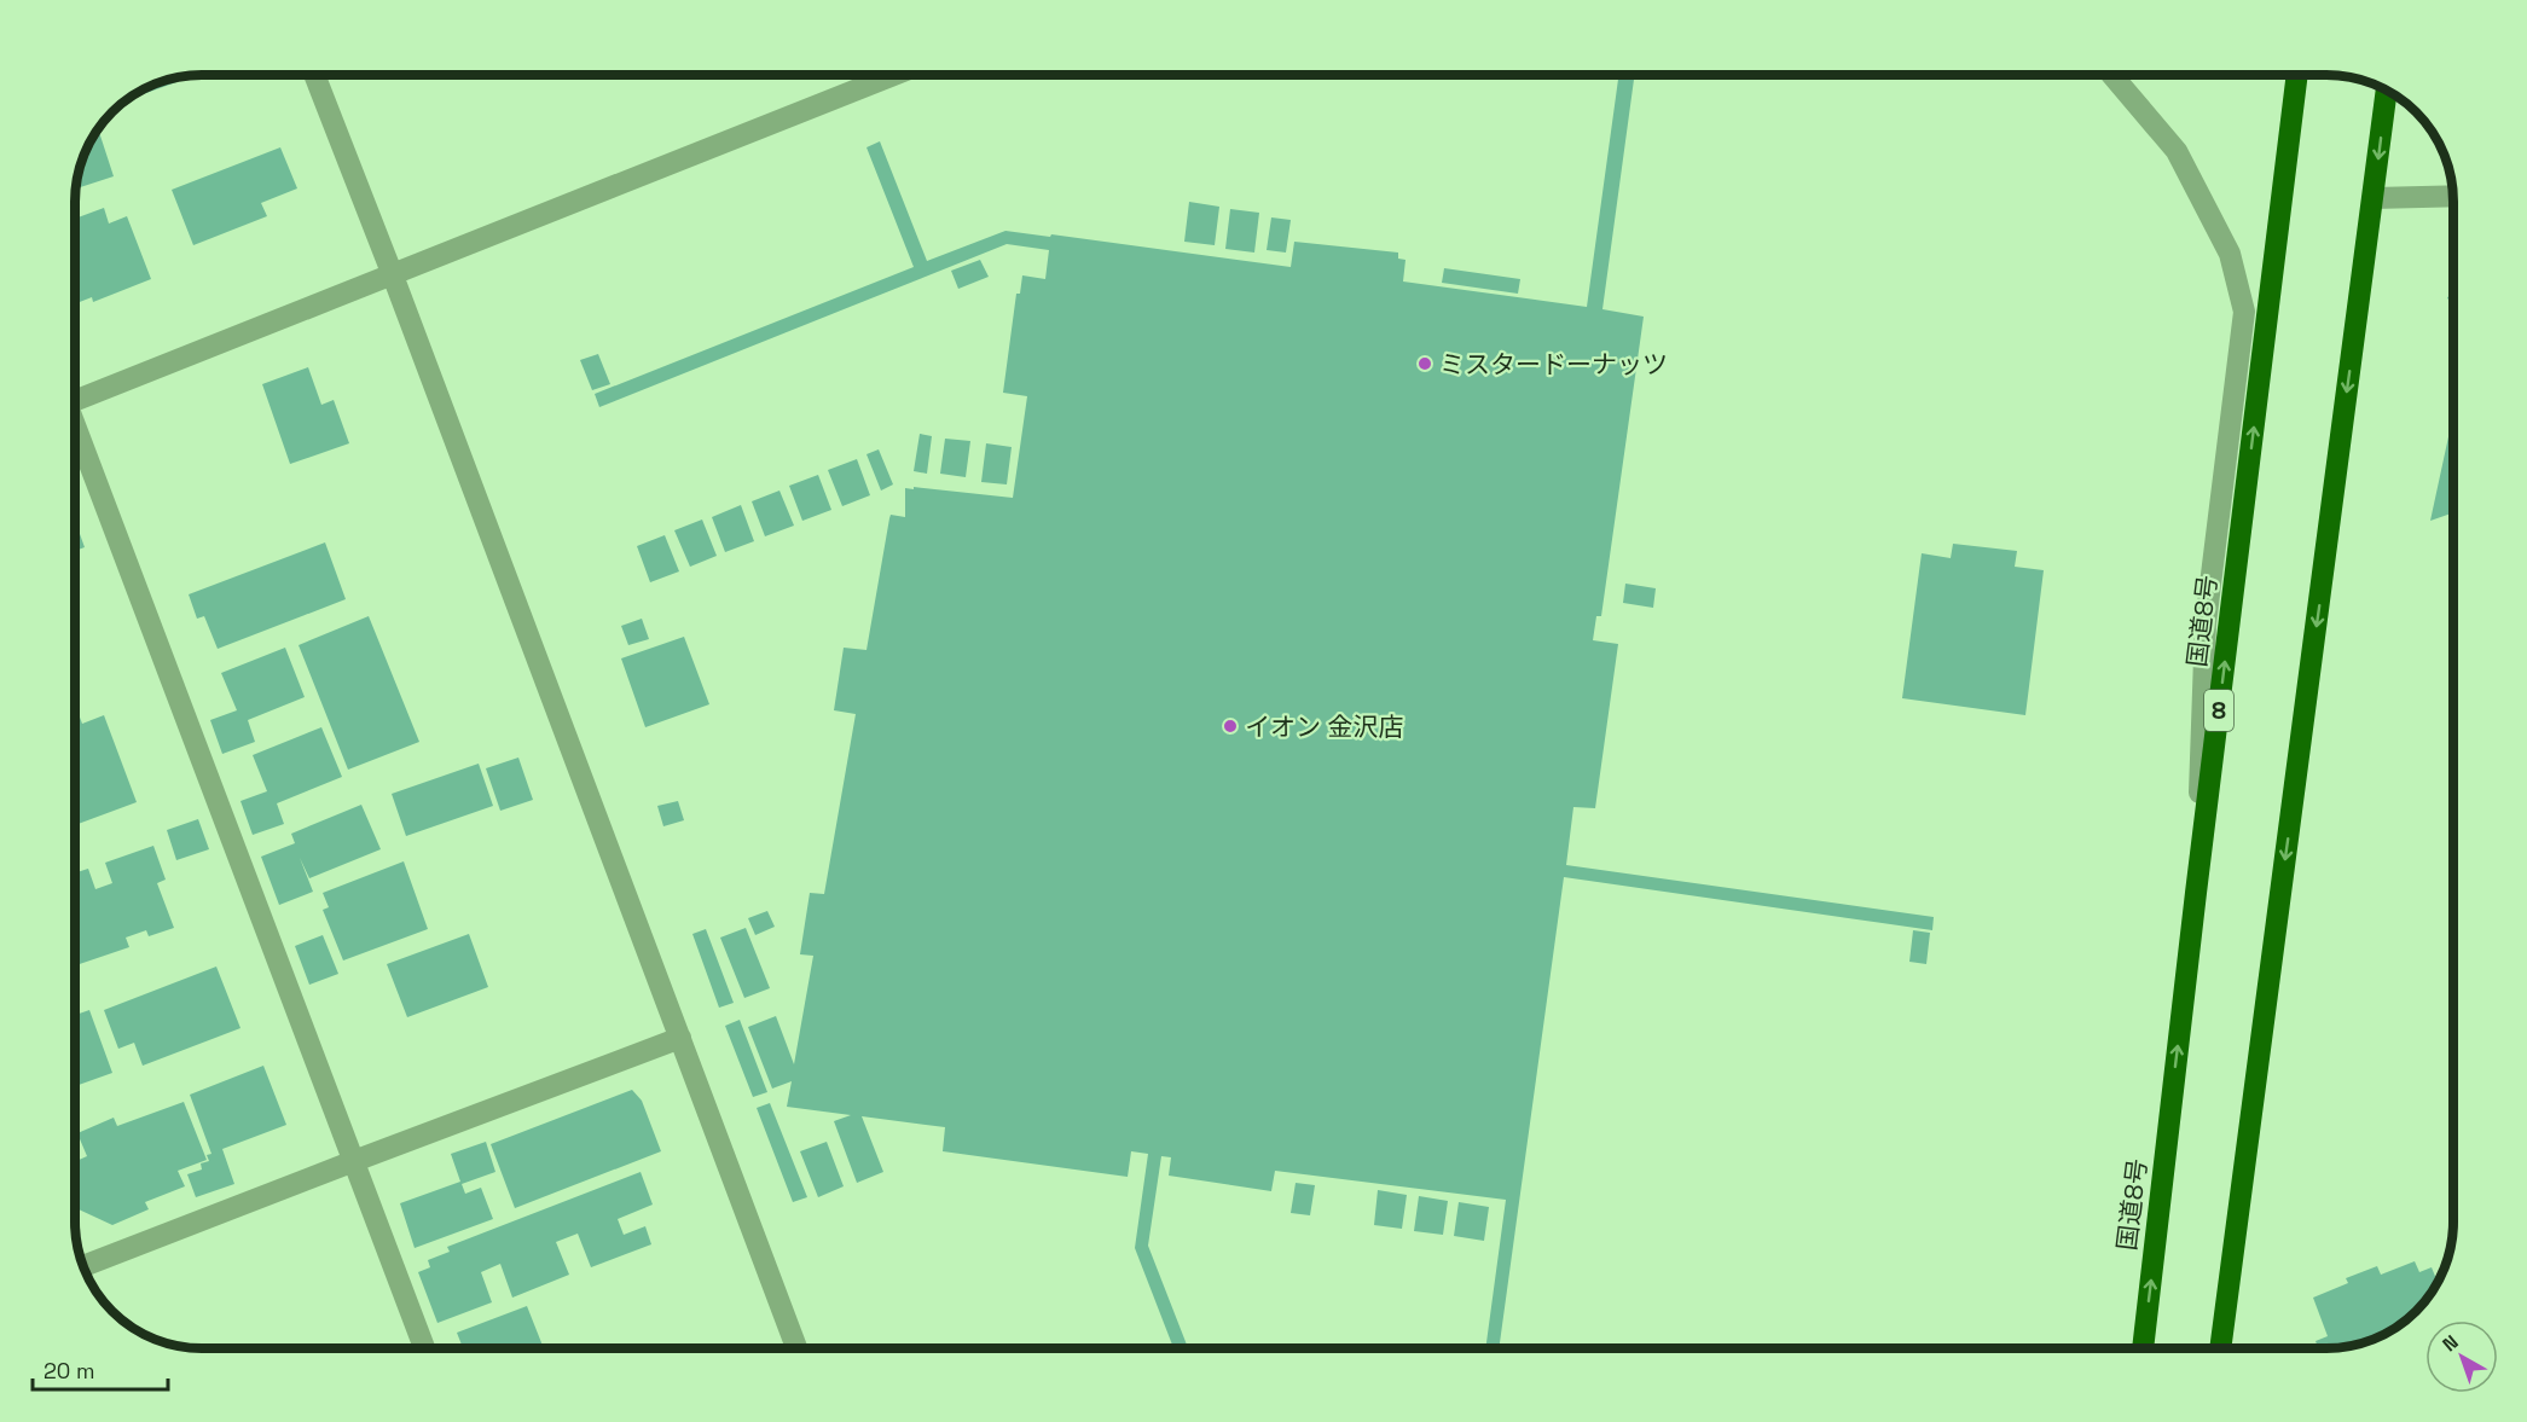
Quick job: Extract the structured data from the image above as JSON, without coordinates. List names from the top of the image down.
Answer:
{
  "streets": {
    "highway": ["国道8号", "8"]
  },
  "places": ["ミスタードーナッツ", "イオン 金沢店"],
  "scale_bar": "20 m",
  "north": "top left"
}
